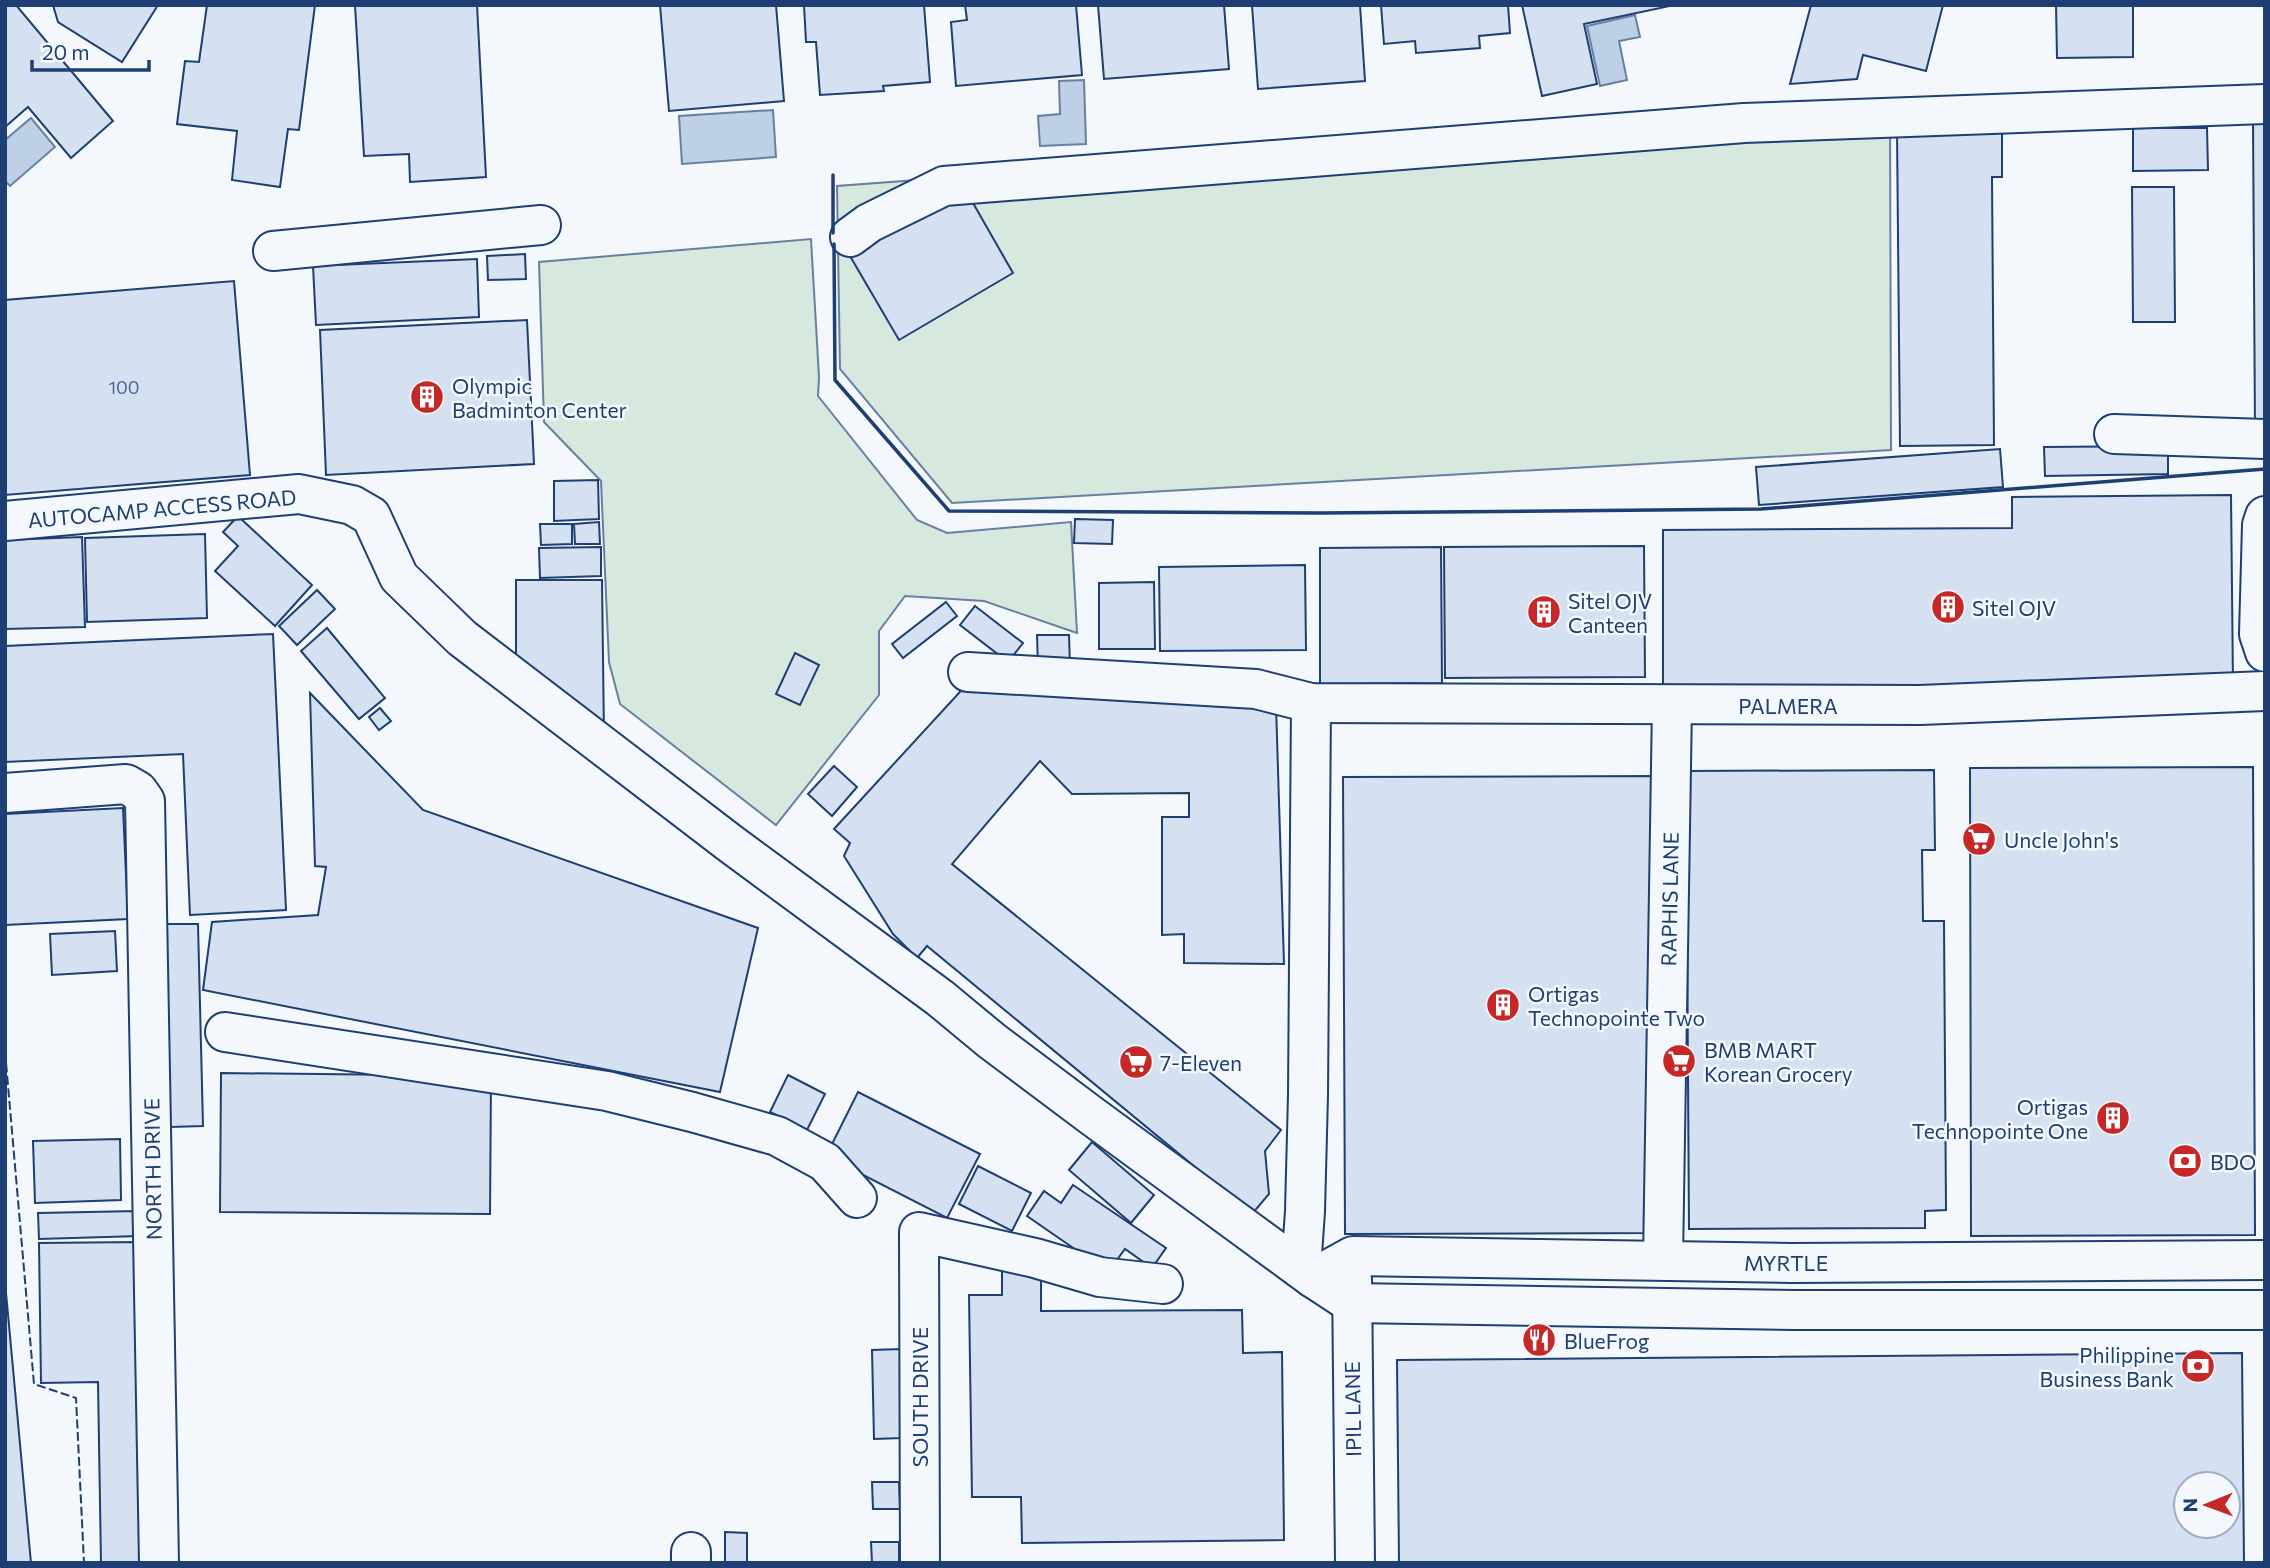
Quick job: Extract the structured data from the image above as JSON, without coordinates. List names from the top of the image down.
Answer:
{
  "streets": {
    "lane": [
      "AUTOCAMP ACCESS ROAD",
      "PALMERA",
      "RAPHIS LANE",
      "NORTH DRIVE",
      "MYRTLE",
      "SOUTH DRIVE",
      "IPIL LANE"
    ]
  },
  "crossings": [
    ["AUTOCAMP ACCESS ROAD", "MYRTLE"],
    ["AUTOCAMP ACCESS ROAD", "IPIL LANE"],
    ["PALMERA", "RAPHIS LANE"],
    ["RAPHIS LANE", "MYRTLE"],
    ["MYRTLE", "IPIL LANE"]
  ],
  "places": {
    "building": [
      "Olympic Badminton Center",
      "Sitel OJV",
      "Sitel OJV Canteen",
      "Ortigas Technopointe Two",
      "Ortigas Technopointe One"
    ],
    "supermarket": ["Uncle John's", "BMB MART Korean Grocery", "7-Eleven"],
    "bank": ["BDO", "Philippine Business Bank"],
    "restaurant": ["BlueFrog"]
  },
  "house_numbers": ["100"],
  "scale_bar": "20 m",
  "north": "left"
}
